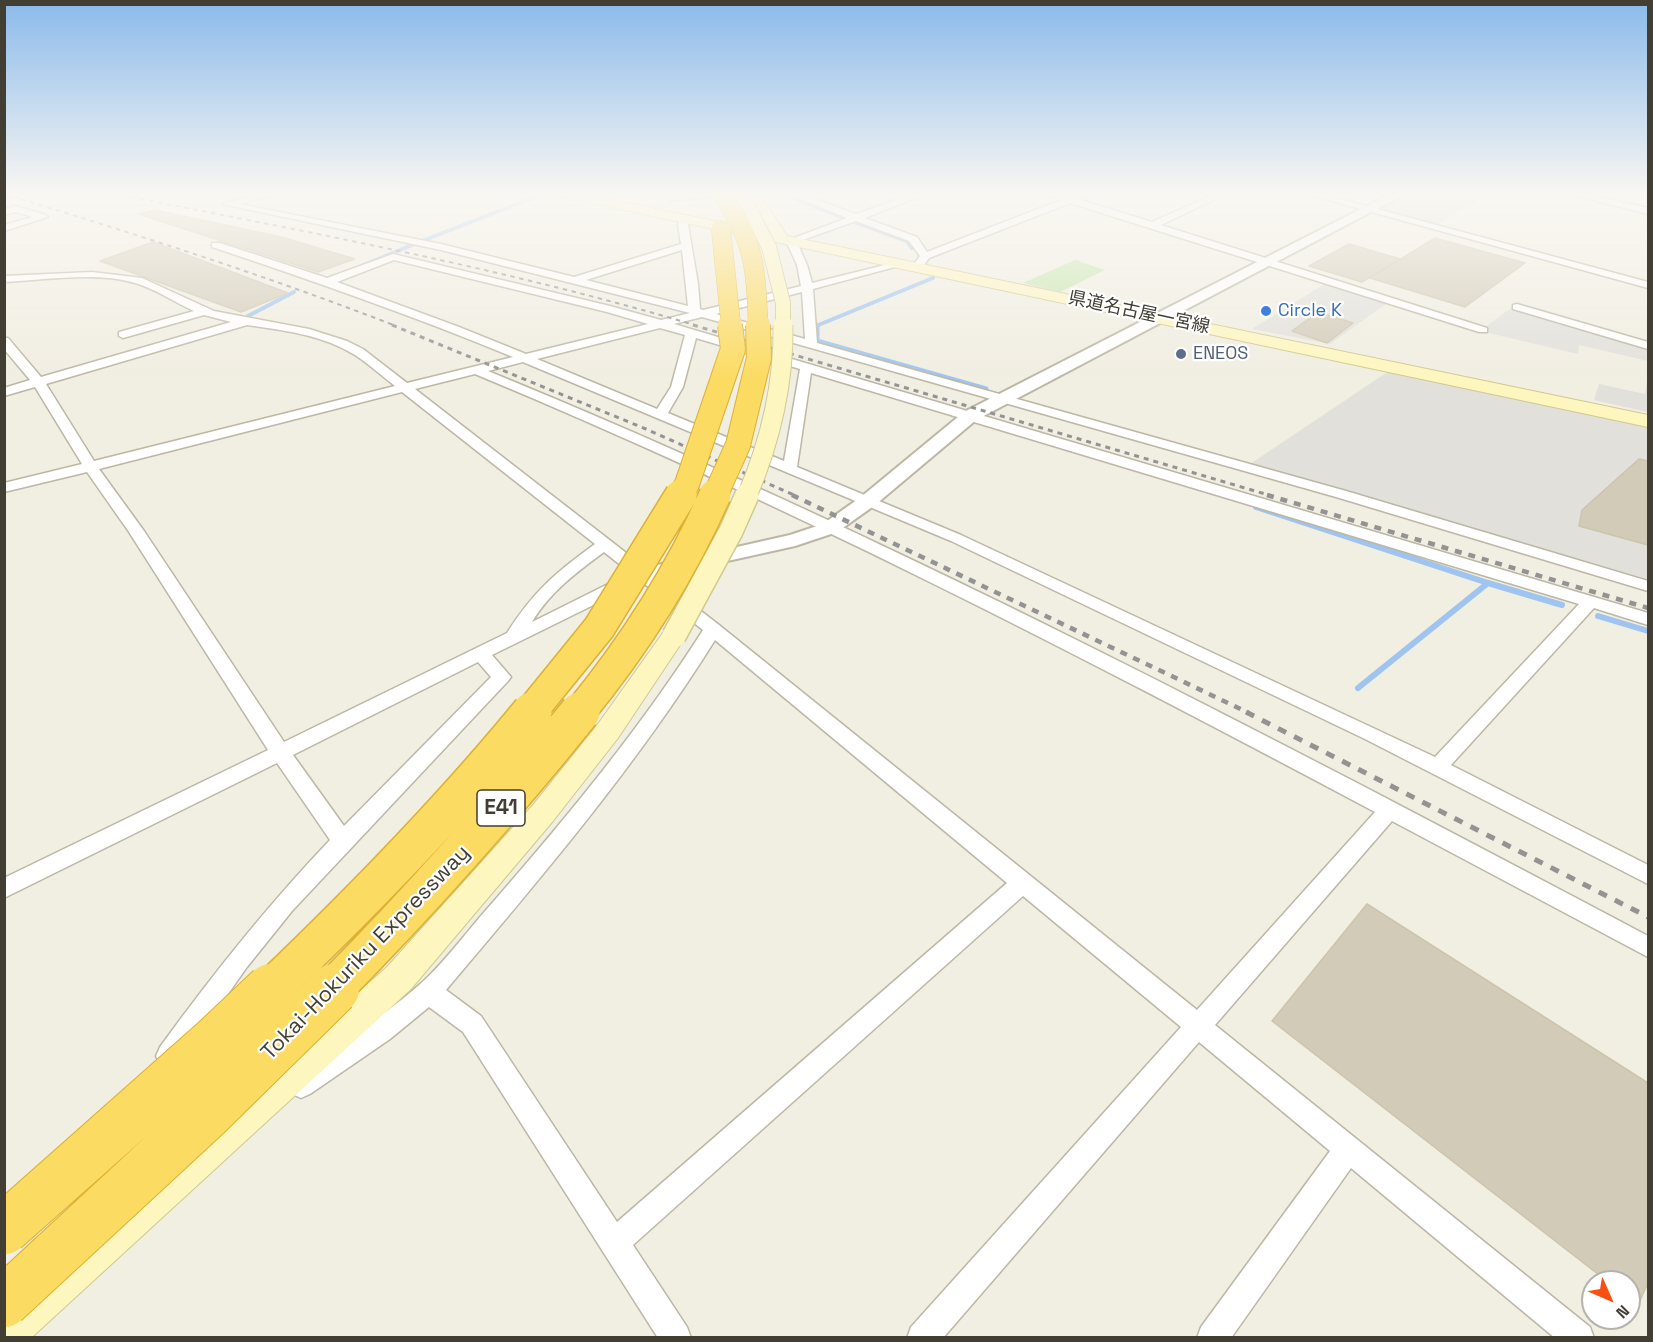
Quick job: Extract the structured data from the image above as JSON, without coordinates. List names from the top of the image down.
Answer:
{
  "streets": {
    "highway": ["E41", "Tokai-Hokuriku Expressway"],
    "main road": ["県道名古屋一宮線"]
  },
  "places": ["Circle K", "ENEOS"],
  "north": "bottom right"
}
